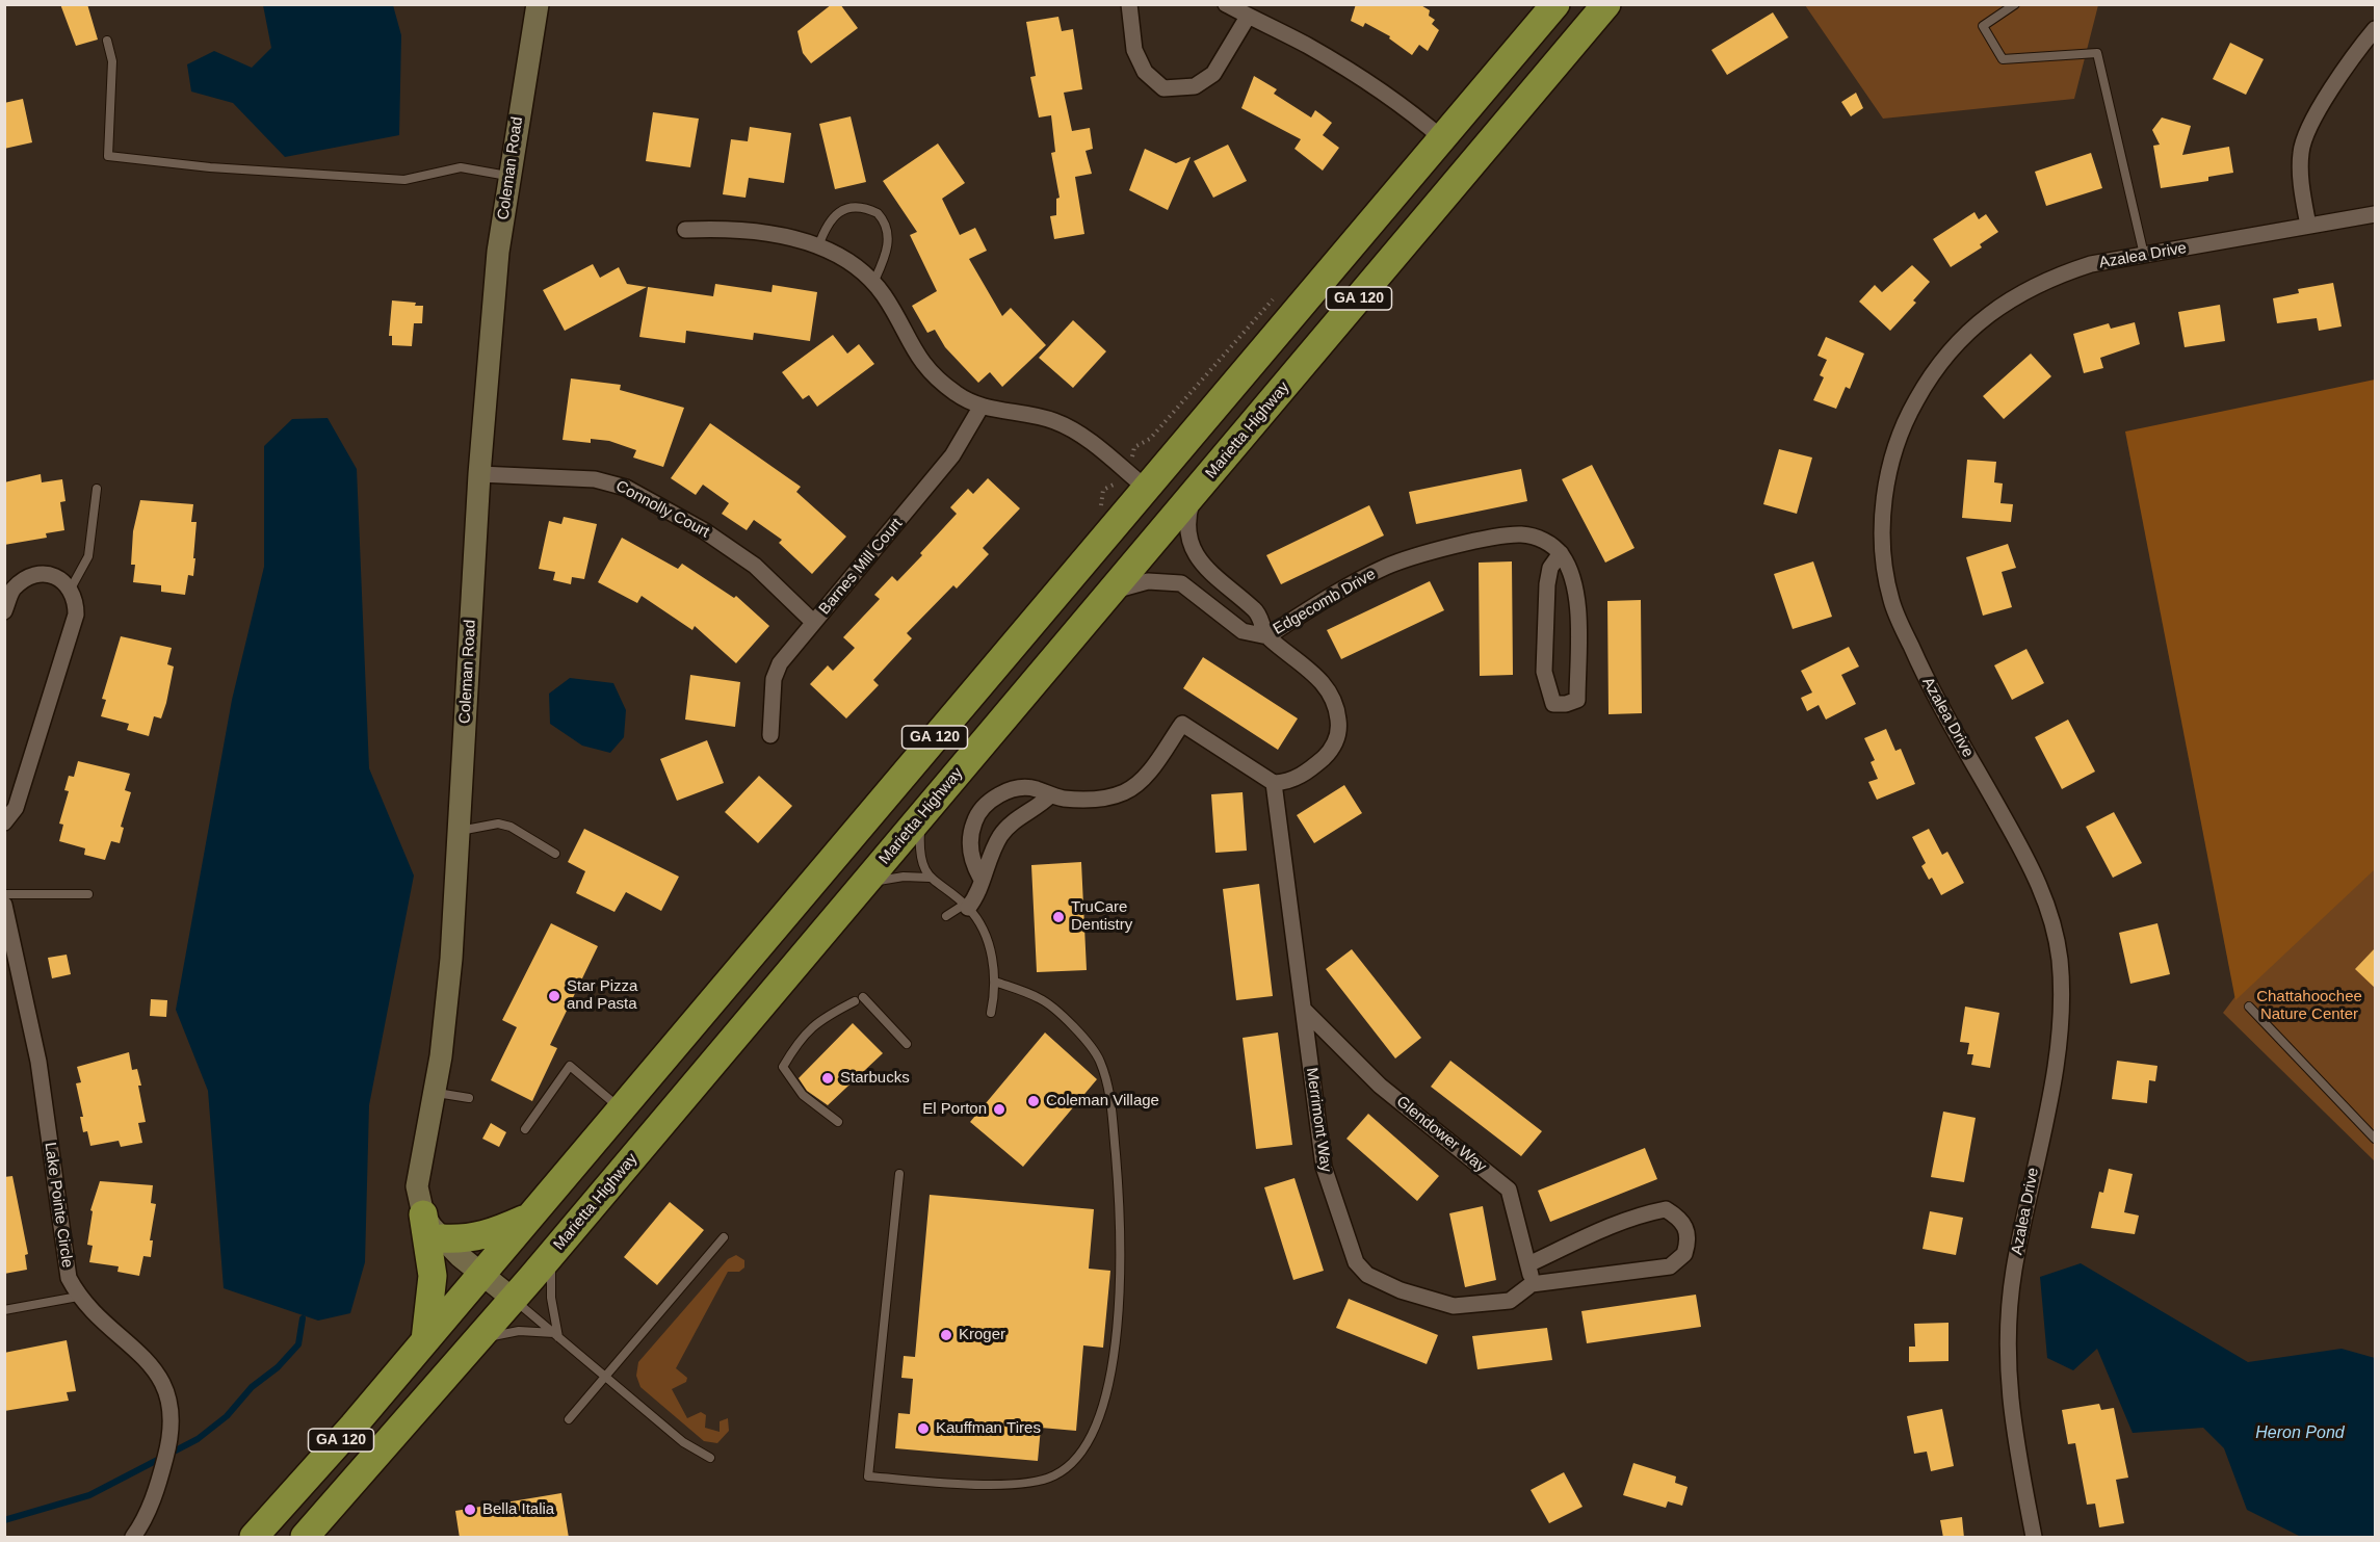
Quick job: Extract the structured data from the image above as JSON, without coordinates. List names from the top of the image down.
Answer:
{
  "streets": {
    "highway": ["GA 120", "Marietta Highway"],
    "street": [
      "Coleman Road",
      "Azalea Drive",
      "Connolly Court",
      "Barnes Mill Court",
      "Edgecomb Drive",
      "Merrimont Way",
      "Glendower Way",
      "Lake Pointe Circle"
    ]
  },
  "crossings": [
    ["Coleman Road", "GA 120"],
    ["Coleman Road", "Marietta Highway"],
    ["Coleman Road", "Connolly Court"],
    ["Connolly Court", "Barnes Mill Court"],
    ["Merrimont Way", "Glendower Way"]
  ],
  "water": ["Heron Pond"],
  "parks": ["Chattahoochee Nature Center"],
  "places": [
    "TruCare Dentistry",
    "Star Pizza and Pasta",
    "Starbucks",
    "Coleman Village",
    "El Porton",
    "Kroger",
    "Kauffman Tires",
    "Bella Italia"
  ]
}
